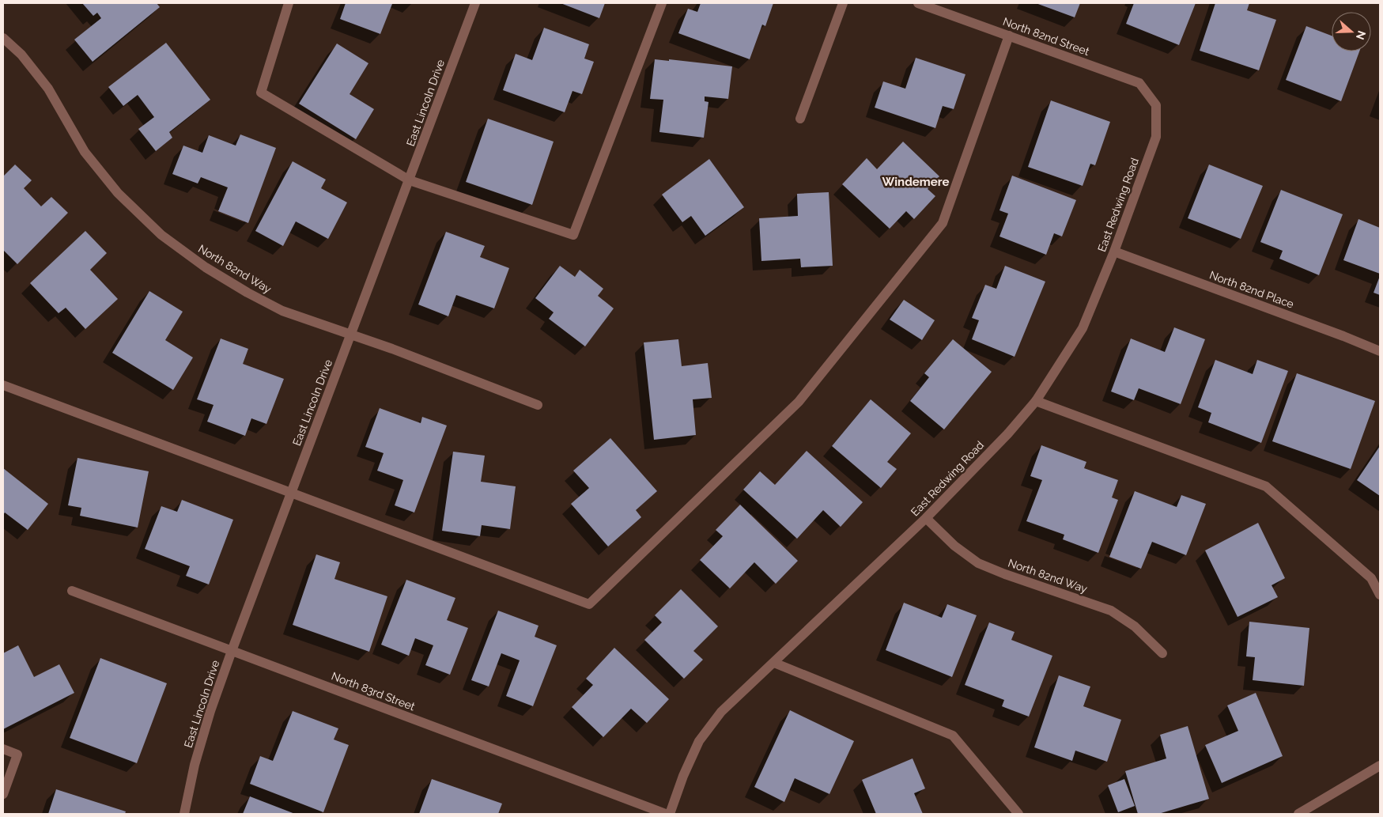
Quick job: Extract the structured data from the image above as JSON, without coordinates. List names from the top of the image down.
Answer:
{
  "streets": {
    "street": [
      "North 82nd Street",
      "East Lincoln Drive",
      "East Redwing Road",
      "North 82nd Way",
      "North 82nd Place",
      "North 83rd Street"
    ]
  },
  "crossings": [
    ["North 82nd Street", "East Redwing Road"],
    ["East Lincoln Drive", "North 82nd Way"],
    ["East Lincoln Drive", "North 83rd Street"],
    ["East Redwing Road", "North 82nd Way"],
    ["East Redwing Road", "North 82nd Place"]
  ],
  "districts": ["Windemere"],
  "north": "right"
}
